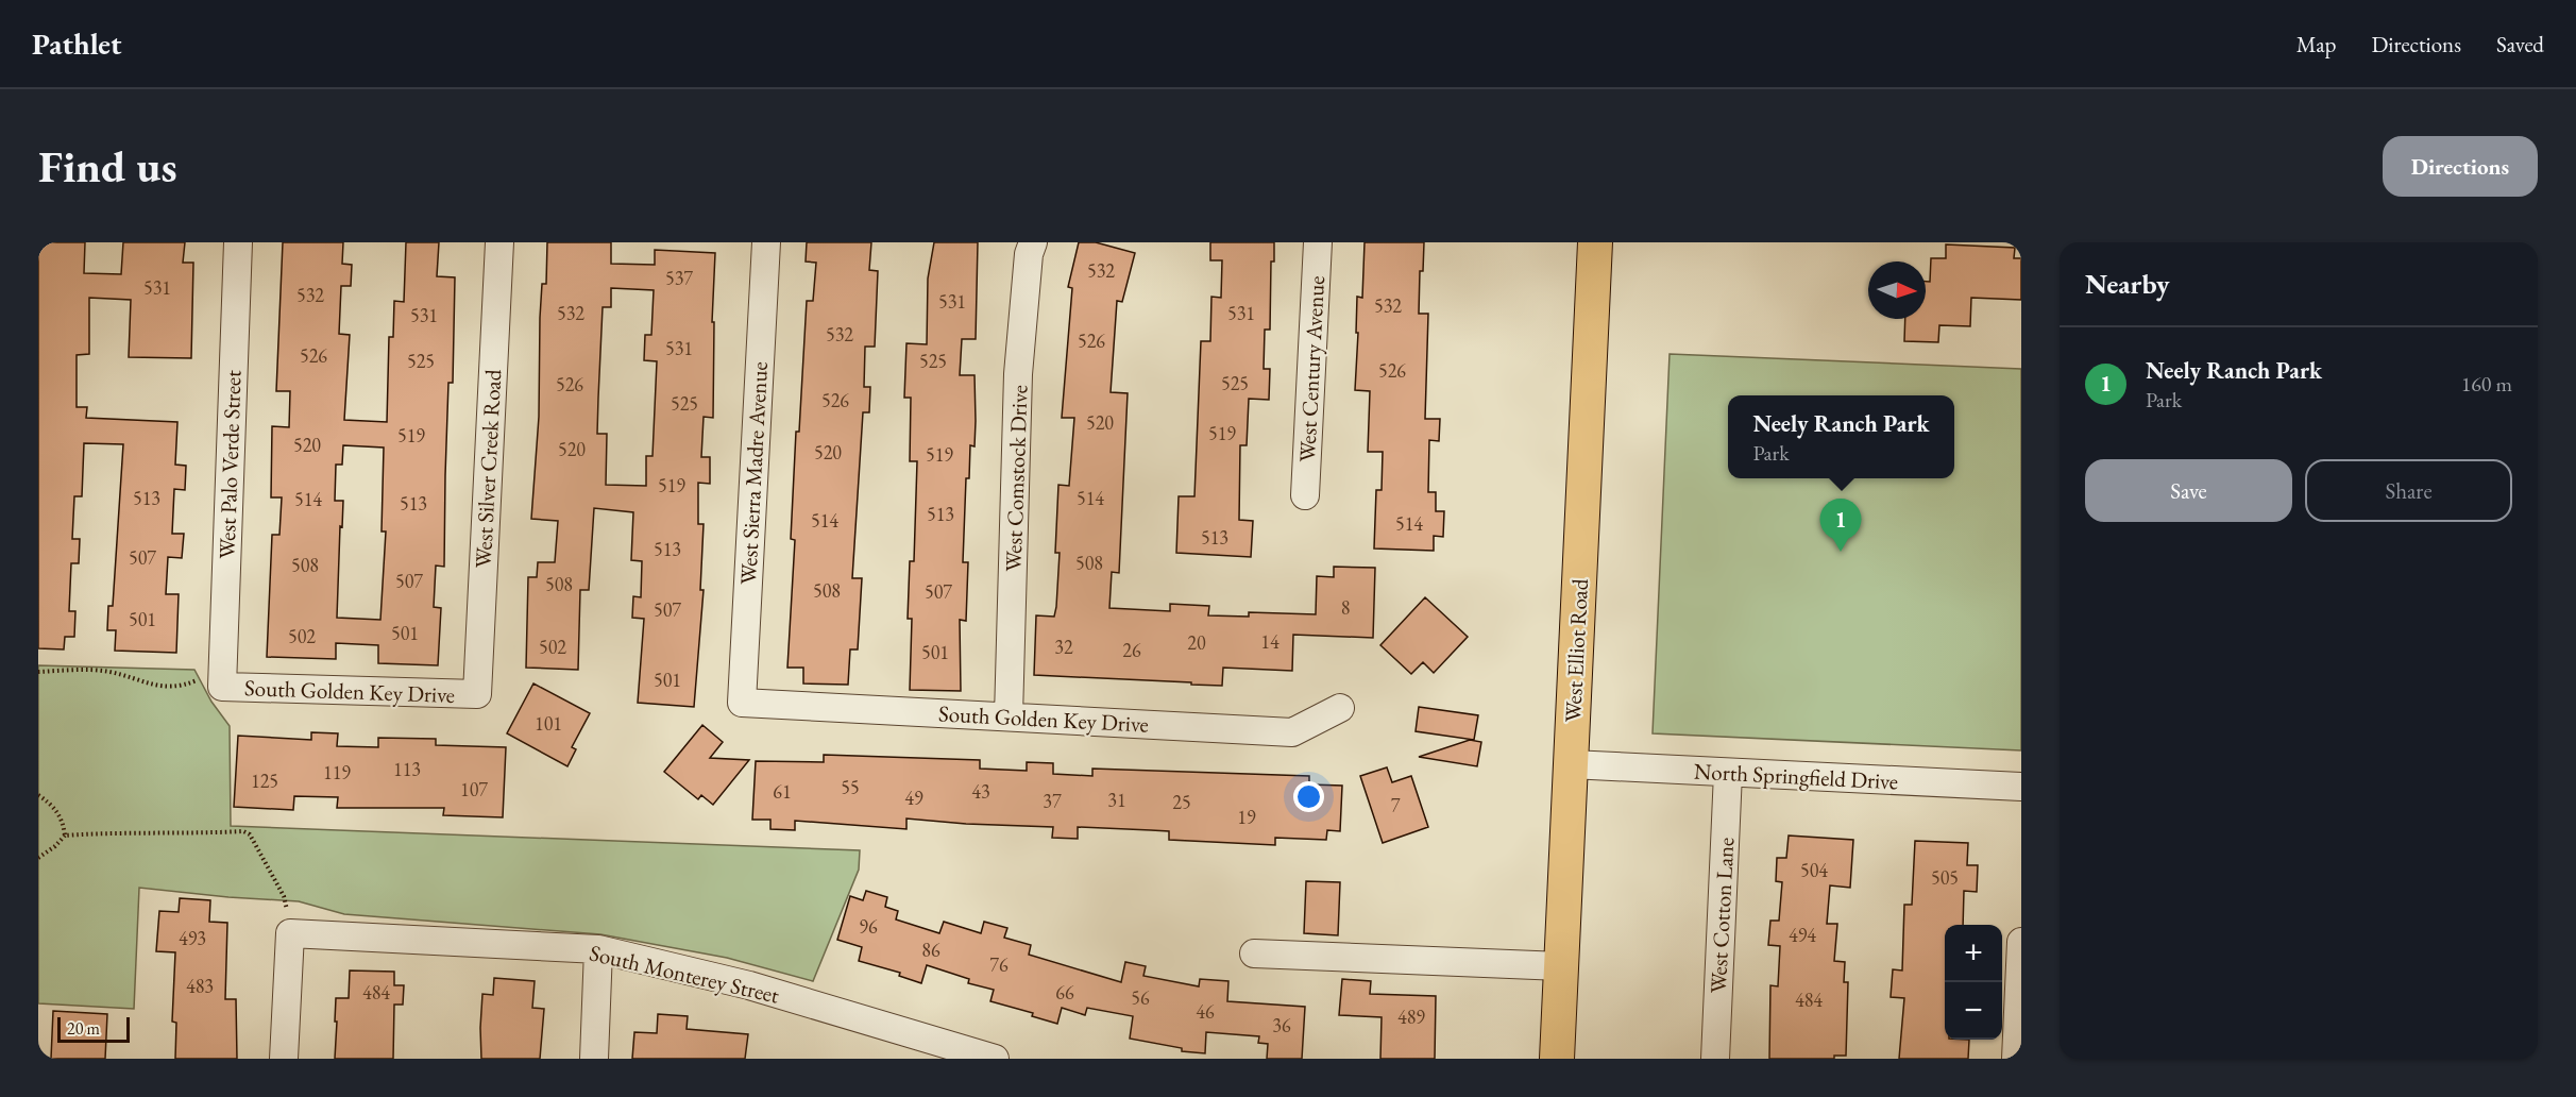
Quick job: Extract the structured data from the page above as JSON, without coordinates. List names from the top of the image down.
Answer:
{
  "streets": {
    "main road": ["West Elliot Road"],
    "street": [
      "West Century Avenue",
      "West Palo Verde Street",
      "West Silver Creek Road",
      "West Sierra Madre Avenue",
      "West Comstock Drive",
      "South Golden Key Drive",
      "North Springfield Drive",
      "West Cotton Lane",
      "South Monterey Street"
    ]
  },
  "crossings": [
    ["West Palo Verde Street", "South Golden Key Drive"],
    ["West Silver Creek Road", "South Golden Key Drive"],
    ["West Sierra Madre Avenue", "South Golden Key Drive"],
    ["West Comstock Drive", "South Golden Key Drive"],
    ["West Elliot Road", "North Springfield Drive"],
    ["North Springfield Drive", "West Cotton Lane"]
  ],
  "house_numbers": [
    "532",
    "537",
    "531",
    "532",
    "531",
    "532",
    "532",
    "531",
    "531",
    "532",
    "526",
    "531",
    "526",
    "525",
    "525",
    "526",
    "525",
    "526",
    "526",
    "525",
    "520",
    "519",
    "519",
    "520",
    "520",
    "520",
    "519",
    "519",
    "513",
    "514",
    "514",
    "513",
    "513",
    "514",
    "514",
    "513",
    "513",
    "507",
    "508",
    "508",
    "507",
    "508",
    "508",
    "507",
    "8",
    "507",
    "501",
    "501",
    "502",
    "14",
    "20",
    "502",
    "32",
    "26",
    "501",
    "501",
    "101",
    "113",
    "119",
    "125",
    "55",
    "107",
    "61",
    "43",
    "49",
    "31",
    "37",
    "25",
    "7",
    "19",
    "504",
    "505",
    "96",
    "494",
    "493",
    "86",
    "76",
    "483",
    "484",
    "66",
    "56",
    "484",
    "46",
    "489",
    "36"
  ],
  "scale_bar": "20 m",
  "north": "right",
  "page": {
    "header": "Pathlet",
    "nav": ["Map", "Directions", "Saved"],
    "buttons": [
      "Directions",
      ["Save", "Share"]
    ],
    "title": "Find us",
    "heading": "Nearby",
    "list": [
      {
        "mark": "1",
        "name": "Neely Ranch Park",
        "note": "Park",
        "value": "160 m"
      }
    ],
    "popup": ["Neely Ranch Park", "Park"],
    "pins": "1",
    "map_buttons": ["+", "−"],
    "scale": "20 m"
  }
}
